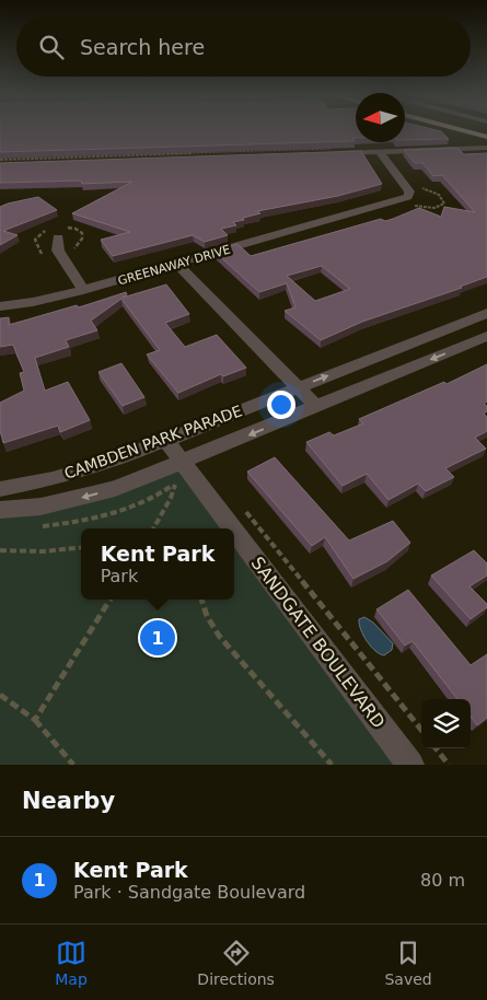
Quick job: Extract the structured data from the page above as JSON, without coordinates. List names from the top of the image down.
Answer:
{
  "streets": {
    "street": ["GREENAWAY DRIVE", "CAMBDEN PARK PARADE", "SANDGATE BOULEVARD"]
  },
  "crossings": [
    ["CAMBDEN PARK PARADE", "SANDGATE BOULEVARD"]
  ],
  "north": "left",
  "page": {
    "search": "Search here",
    "popup": ["Kent Park", "Park"],
    "pins": "1",
    "heading": "Nearby",
    "list": [
      {
        "mark": "1",
        "name": "Kent Park",
        "note": "Park · Sandgate Boulevard",
        "value": "80 m"
      }
    ],
    "nav": ["Map", "Directions", "Saved"]
  }
}
